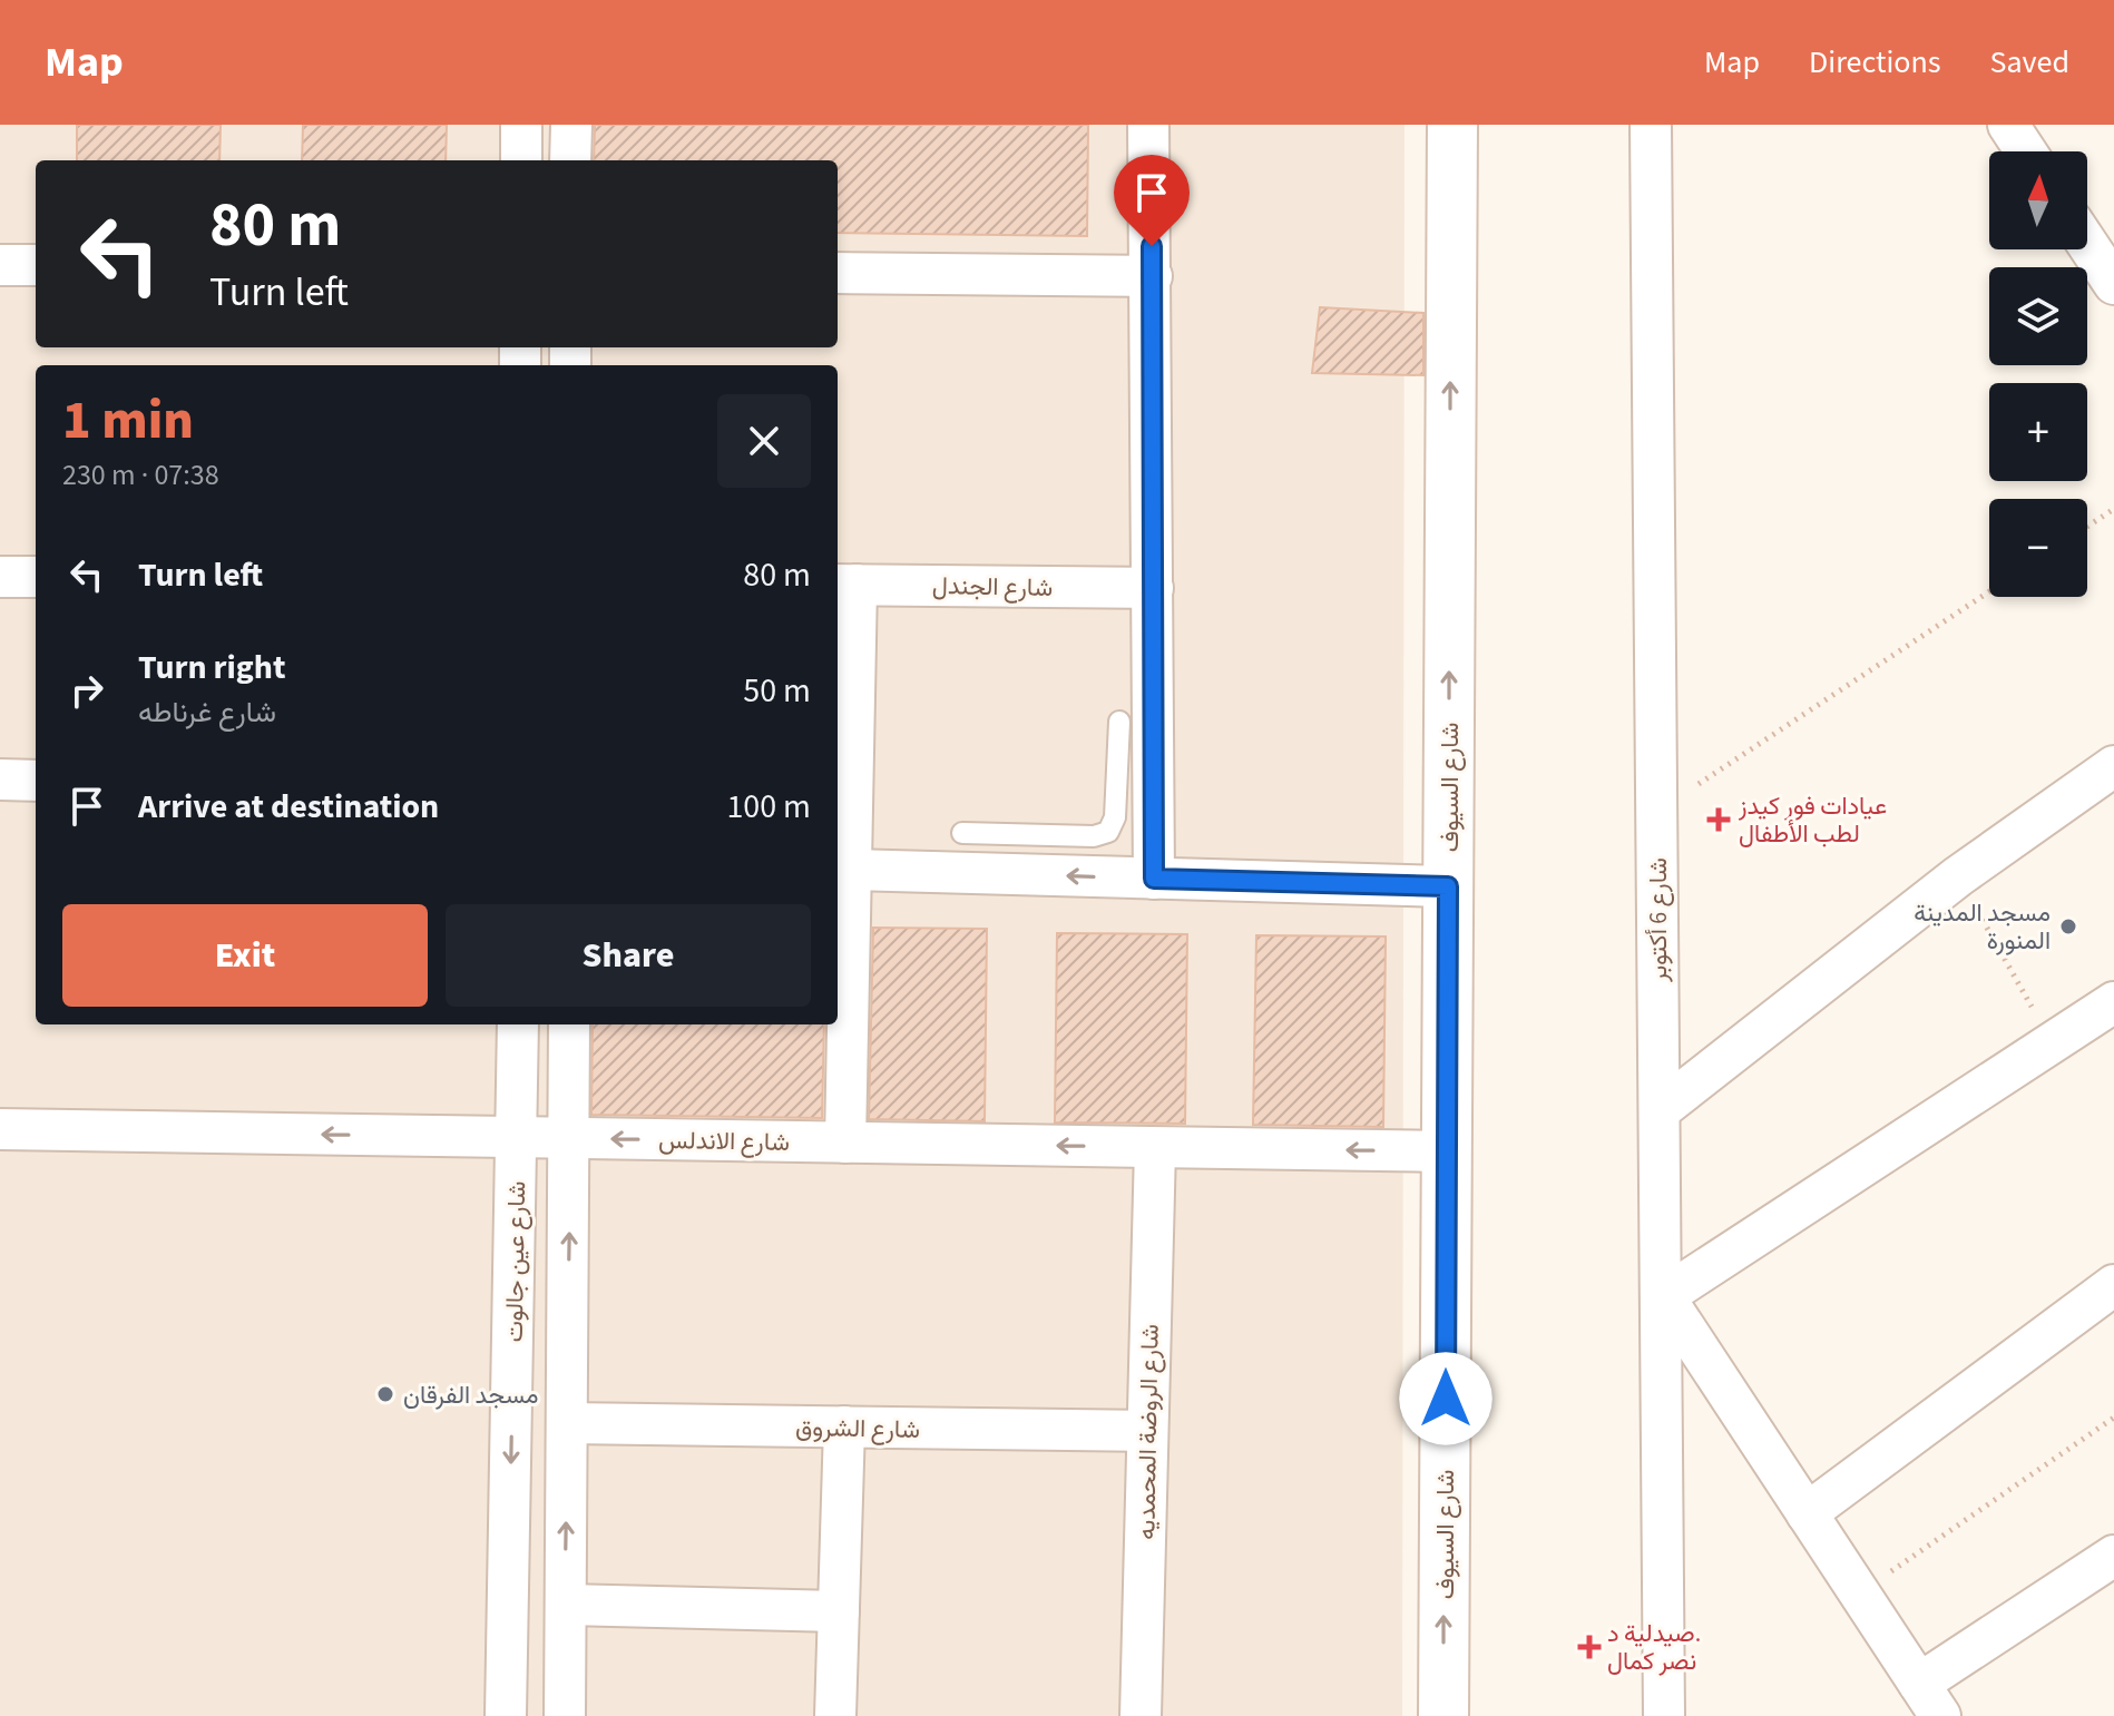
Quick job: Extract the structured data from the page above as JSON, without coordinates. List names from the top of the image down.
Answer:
{
  "streets": {
    "main road": ["شارع السيوف"],
    "street": [
      "شارع الجندل",
      "شارع 6 أكتوبر",
      "شارع الاندلس",
      "شارع عين جالوت",
      "شارع الشروق",
      "شارع الروضة المحمديه"
    ]
  },
  "crossings": [
    ["شارع السيوف", "شارع الاندلس"],
    ["شارع الاندلس", "شارع عين جالوت"],
    ["شارع الاندلس", "شارع الروضة المحمديه"],
    ["شارع الشروق", "شارع الروضة المحمديه"]
  ],
  "one_way": ["شارع السيوف"],
  "places": {
    "health": ["عيادات فور كيدز لطب الأطفال", "صيدلية د. نصر كمال"],
    "other": ["مسجد المدينة المنورة", "مسجد الفرقان"]
  },
  "north": "top",
  "page": {
    "header": "Map",
    "nav": ["Map", "Directions", "Saved"],
    "map_buttons": ["+", "−"],
    "turn": ["80 m", "Turn left"],
    "heading": ["1 min", "230 m · 07:38"],
    "list": [
      {
        "name": "Turn left",
        "value": "80 m"
      },
      {
        "name": "Turn right",
        "note": "شارع غرناطه",
        "value": "50 m"
      },
      {
        "name": "Arrive at destination",
        "value": "100 m"
      }
    ],
    "buttons": ["Exit", "Share"]
  }
}
